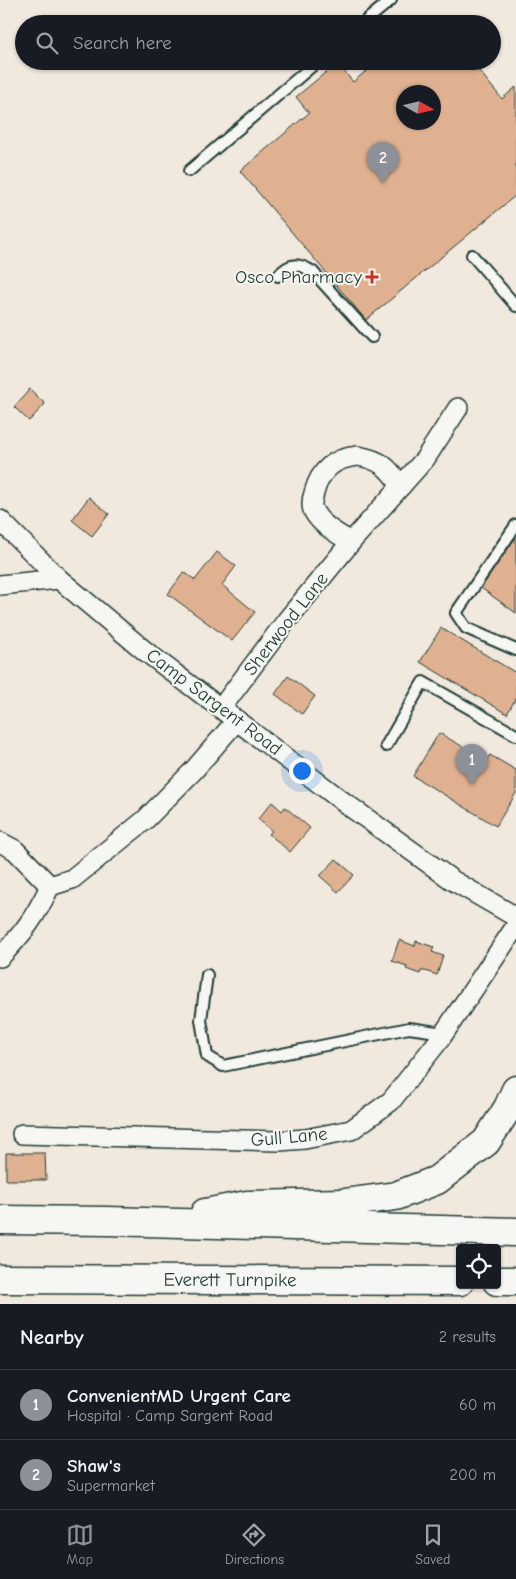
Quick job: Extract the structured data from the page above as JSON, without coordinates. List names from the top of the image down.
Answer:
{
  "streets": {
    "highway": ["Everett Turnpike"],
    "street": ["Sherwood Lane", "Camp Sargent Road", "Gull Lane"]
  },
  "crossings": [
    ["Sherwood Lane", "Camp Sargent Road"]
  ],
  "places": {
    "health": ["Osco Pharmacy"]
  },
  "north": "right",
  "page": {
    "search": "Search here",
    "pins": ["2", "1"],
    "heading": ["Nearby", "2 results"],
    "list": [
      {
        "mark": "1",
        "name": "ConvenientMD Urgent Care",
        "note": "Hospital · Camp Sargent Road",
        "value": "60 m"
      },
      {
        "mark": "2",
        "name": "Shaw's",
        "note": "Supermarket",
        "value": "200 m"
      }
    ],
    "nav": ["Map", "Directions", "Saved"]
  }
}
